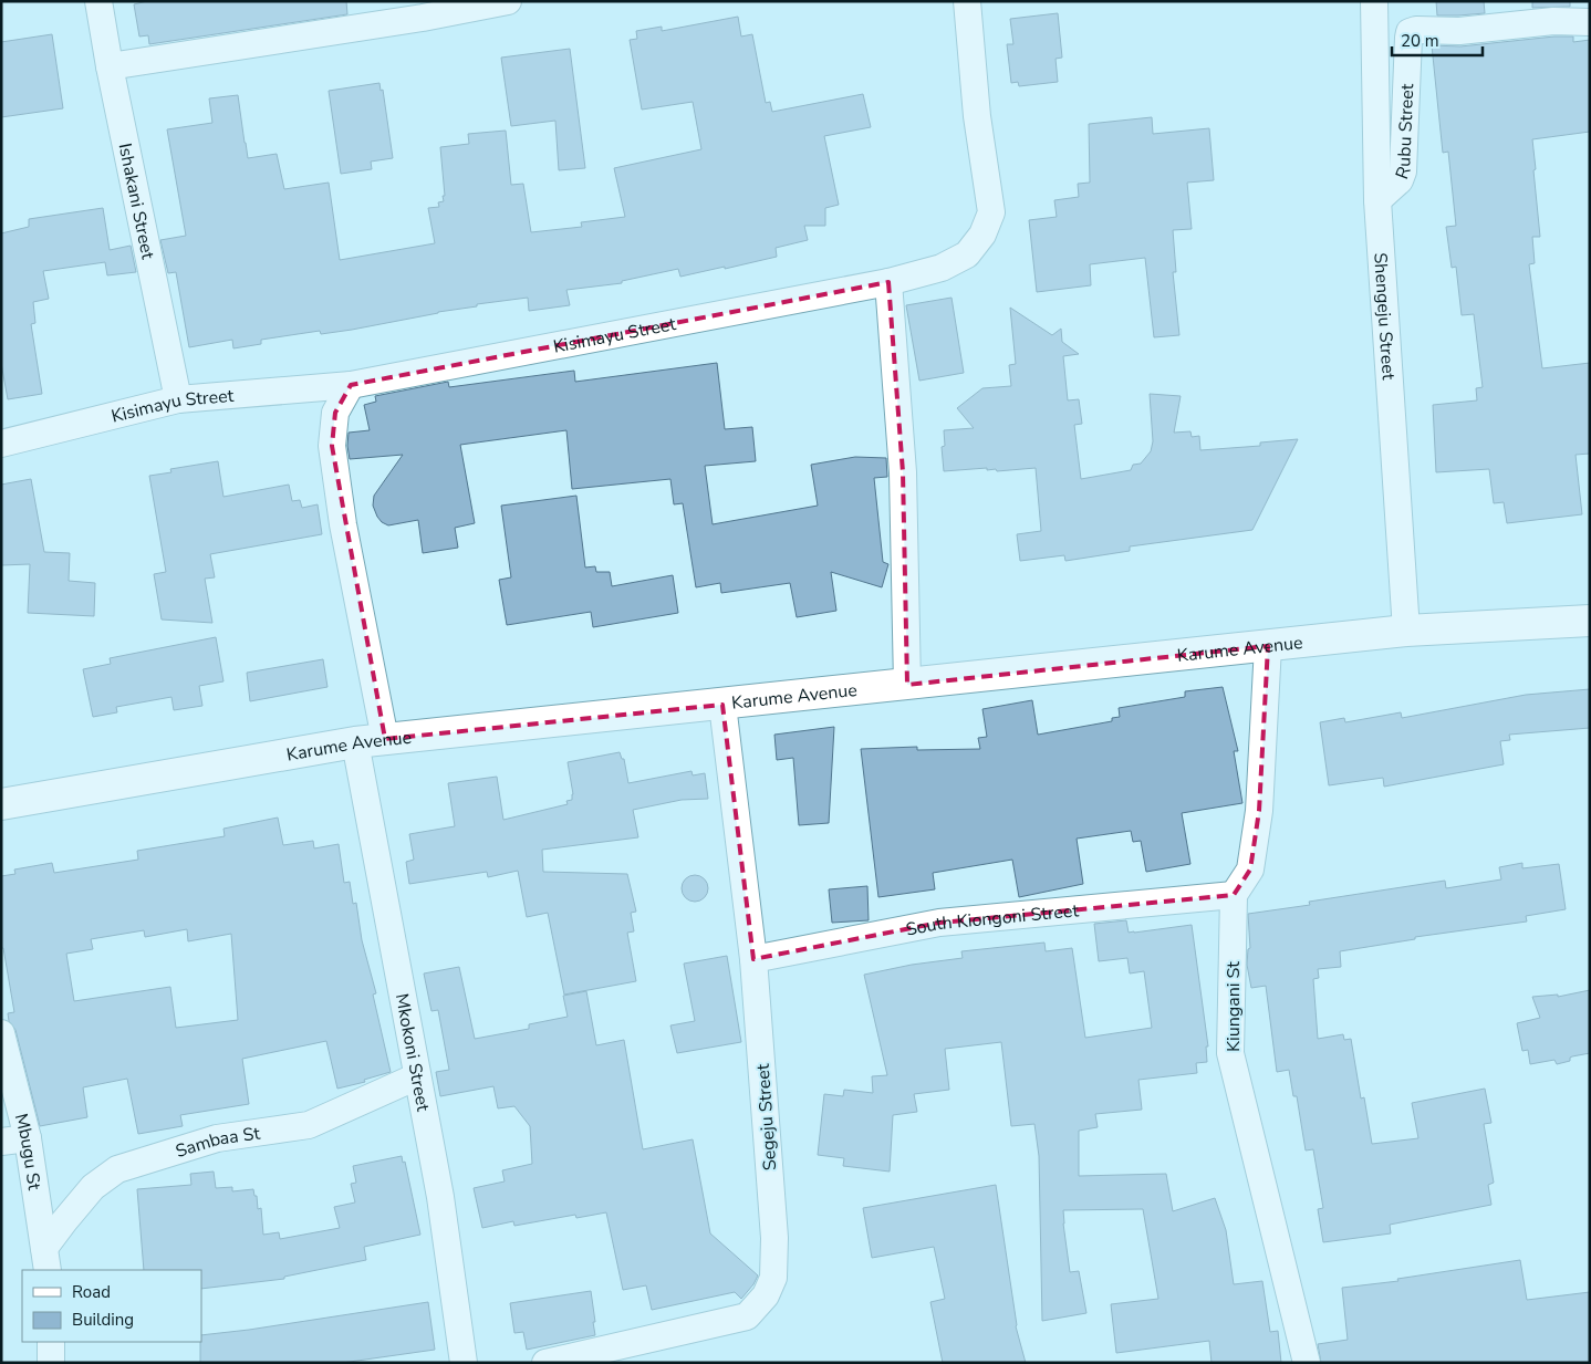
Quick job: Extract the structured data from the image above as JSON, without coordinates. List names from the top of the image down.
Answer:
{
  "streets": {
    "main road": ["Karume Avenue"],
    "street": [
      "Rubu Street",
      "Ishakani Street",
      "Shengeju Street",
      "Kisimayu Street",
      "South Kiongoni Street",
      "Kiungani St",
      "Mkokoni Street",
      "Segeju Street",
      "Sambaa St",
      "Mbugu St"
    ]
  },
  "crossings": [
    ["Rubu Street", "Shengeju Street"],
    ["Ishakani Street", "Kisimayu Street"],
    ["Shengeju Street", "Karume Avenue"],
    ["Karume Avenue", "Mkokoni Street"],
    ["Karume Avenue", "Segeju Street"],
    ["South Kiongoni Street", "Kiungani St"],
    ["South Kiongoni Street", "Segeju Street"],
    ["Mkokoni Street", "Sambaa St"],
    ["Sambaa St", "Mbugu St"]
  ],
  "legend": ["Road", "Building"],
  "scale_bar": "20 m"
}
